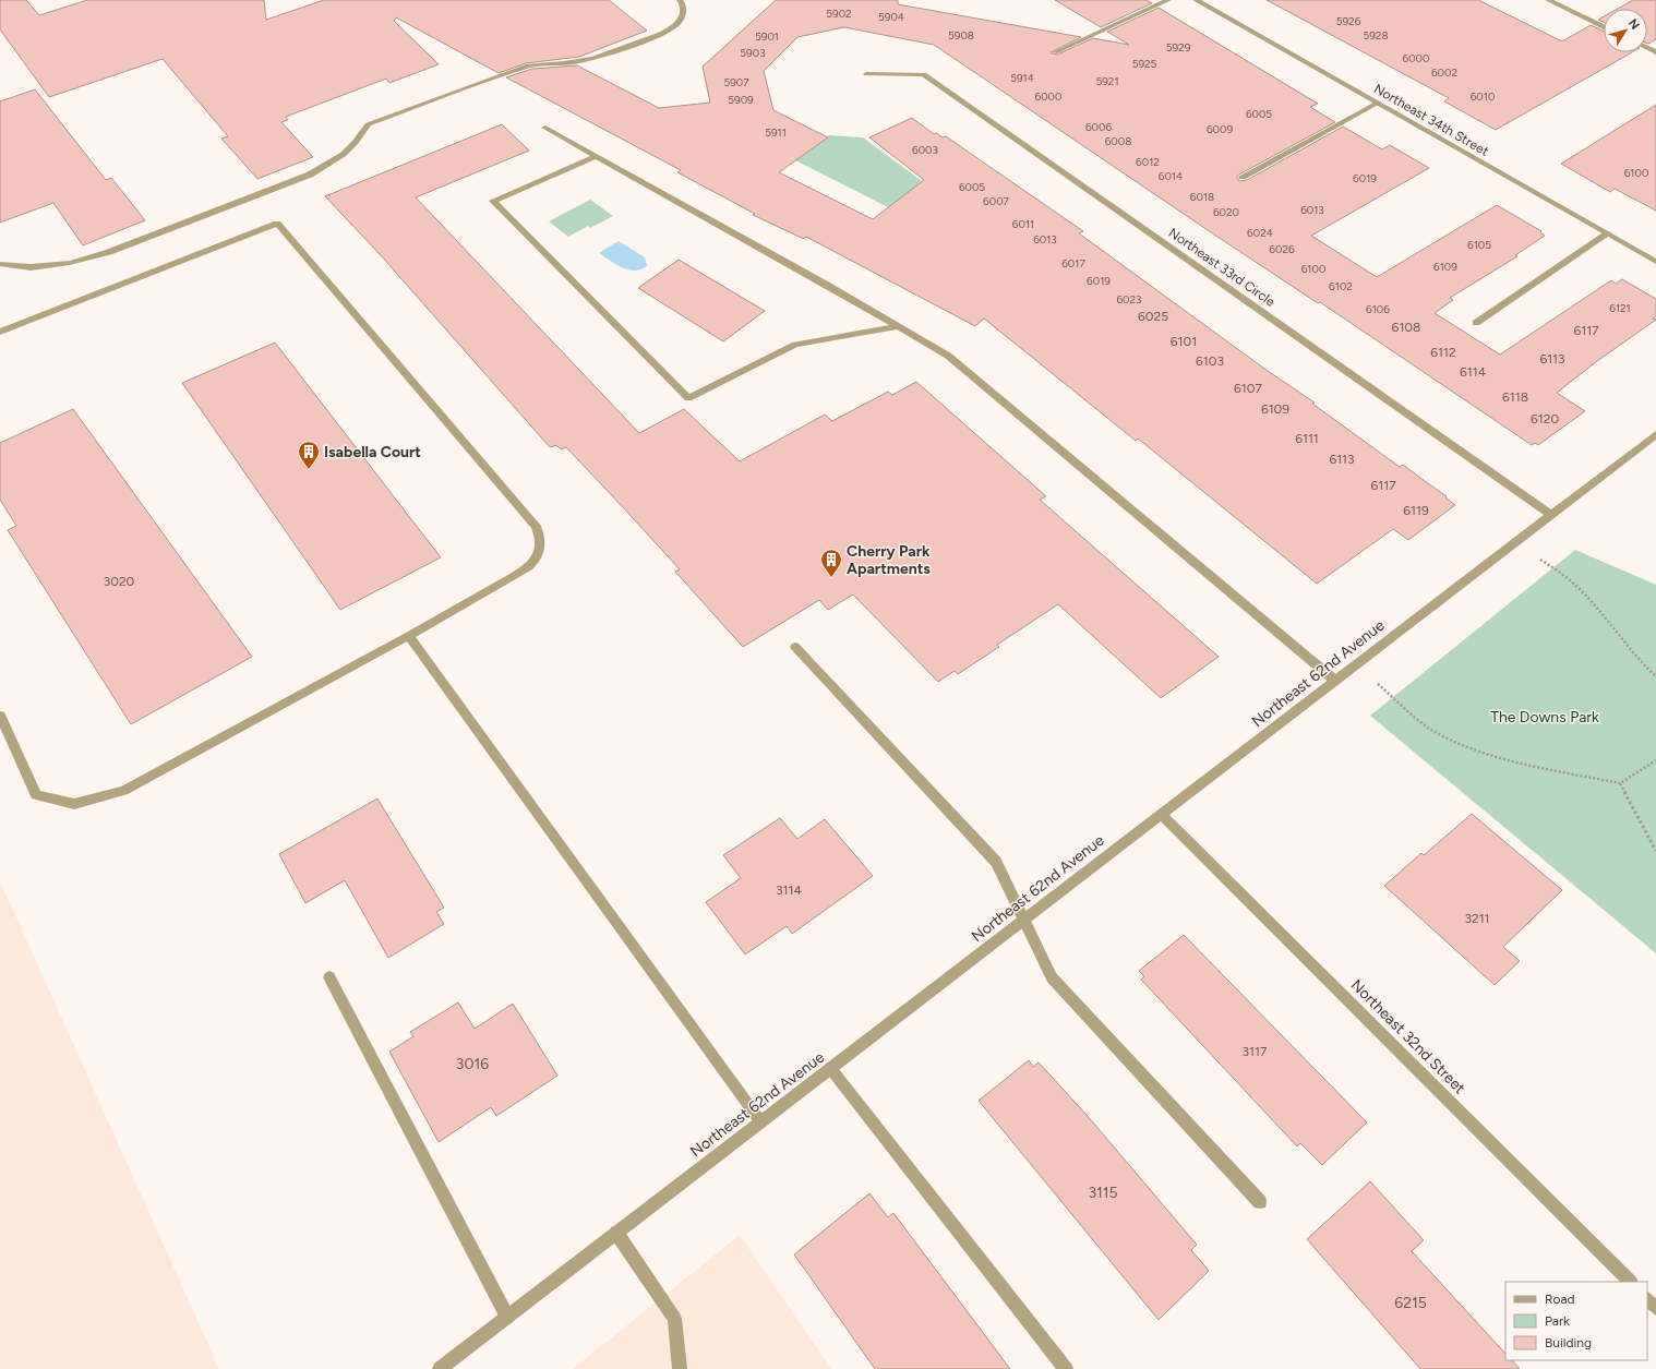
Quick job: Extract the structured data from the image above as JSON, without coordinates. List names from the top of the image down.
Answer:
{
  "streets": {
    "street": [
      "Northeast 34th Street",
      "Northeast 33rd Circle",
      "Northeast 62nd Avenue",
      "Northeast 32nd Street"
    ]
  },
  "crossings": [
    ["Northeast 33rd Circle", "Northeast 62nd Avenue"],
    ["Northeast 62nd Avenue", "Northeast 32nd Street"]
  ],
  "parks": ["The Downs Park"],
  "places": {
    "building": ["Isabella Court", "Cherry Park Apartments"]
  },
  "house_numbers": [
    "5902",
    "5904",
    "5926",
    "5908",
    "5928",
    "5901",
    "5929",
    "5903",
    "6000",
    "5925",
    "6002",
    "5914",
    "5921",
    "5907",
    "6000",
    "6010",
    "5909",
    "6005",
    "6006",
    "6009",
    "5911",
    "6008",
    "6003",
    "6012",
    "6100",
    "6014",
    "6019",
    "6005",
    "6018",
    "6007",
    "6013",
    "6020",
    "6011",
    "6024",
    "6013",
    "6105",
    "6026",
    "6017",
    "6109",
    "6100",
    "6019",
    "6102",
    "6023",
    "6121",
    "6106",
    "6025",
    "6108",
    "6117",
    "6101",
    "6112",
    "6113",
    "6103",
    "6114",
    "6107",
    "6118",
    "6109",
    "6120",
    "6111",
    "6113",
    "6117",
    "6119",
    "3020",
    "3114",
    "3211",
    "3117",
    "3016",
    "3115",
    "6215"
  ],
  "legend": ["Road", "Park", "Building"],
  "north": "top right"
}
